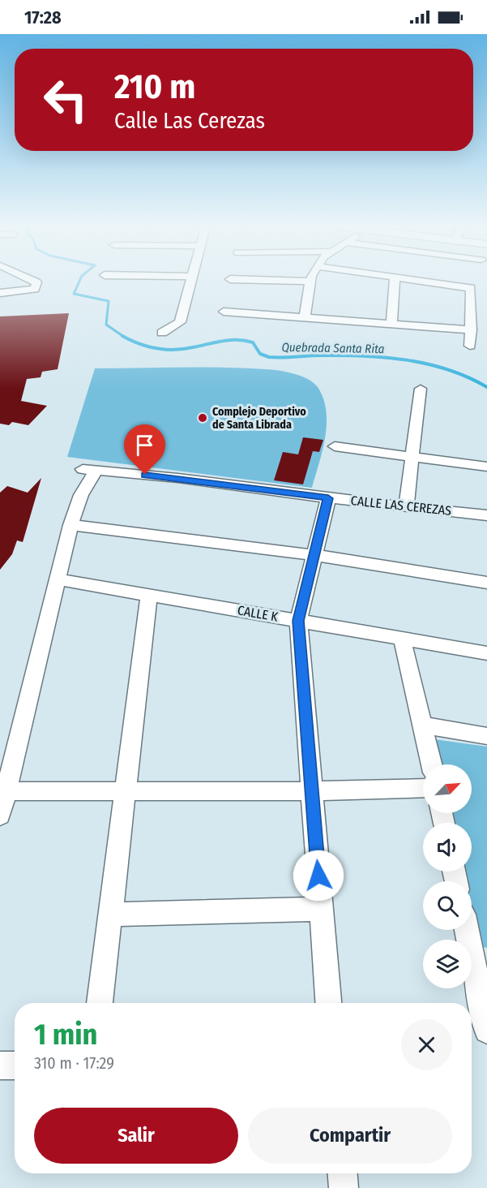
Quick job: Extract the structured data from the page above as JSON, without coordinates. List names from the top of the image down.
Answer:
{
  "streets": {
    "street": ["CALLE LAS CEREZAS", "CALLE K"]
  },
  "water": ["Quebrada Santa Rita"],
  "places": ["Complejo Deportivo de Santa Librada"],
  "north": "top right",
  "page": {
    "status": "17:28",
    "turn": ["210 m", "Calle Las Cerezas"],
    "heading": ["1 min", "310 m · 17:29"],
    "buttons": ["Salir", "Compartir"]
  }
}
